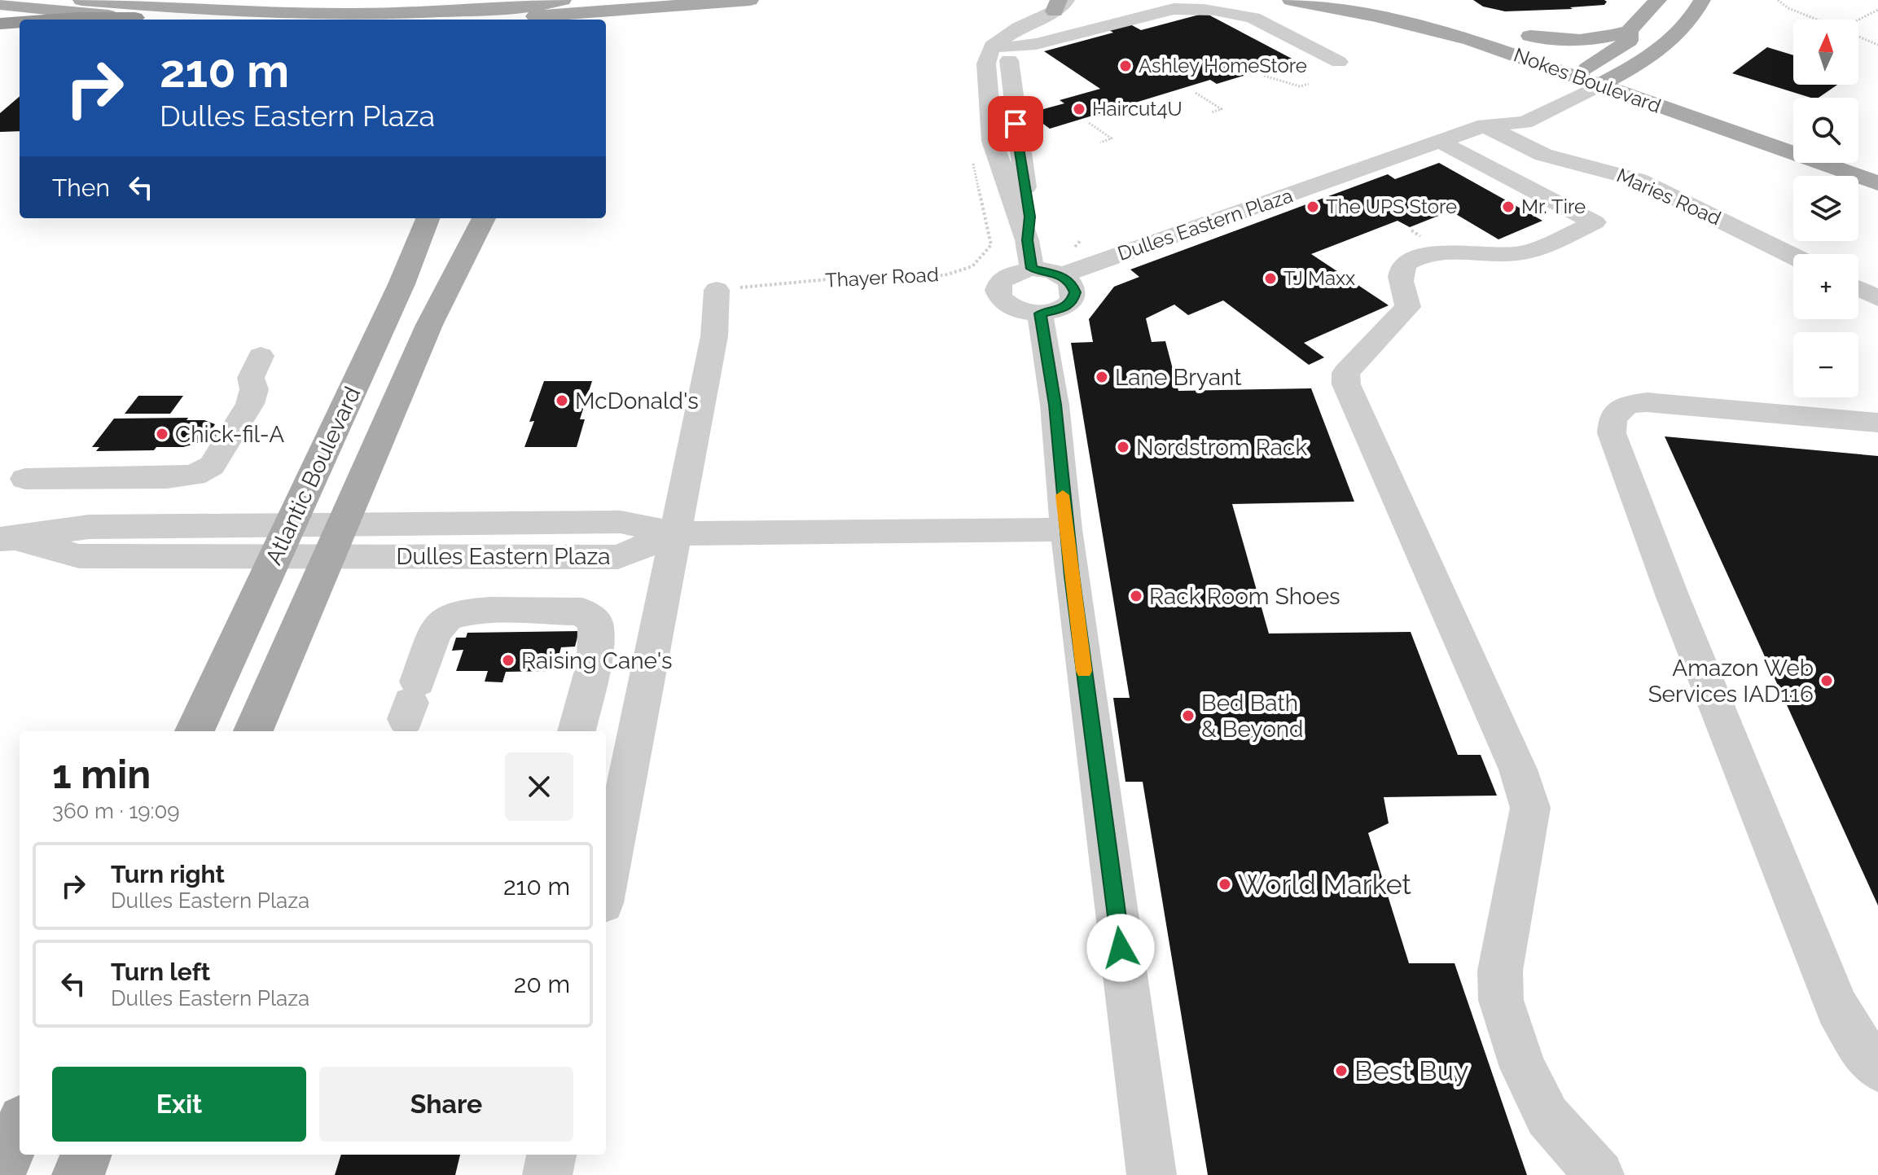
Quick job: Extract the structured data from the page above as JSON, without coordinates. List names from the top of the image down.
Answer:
{
  "streets": {
    "main road": ["Nokes Boulevard", "Atlantic Boulevard"],
    "street": ["Maries Road", "Dulles Eastern Plaza"],
    "path": ["Thayer Road"]
  },
  "crossings": [
    ["Nokes Boulevard", "Dulles Eastern Plaza"],
    ["Maries Road", "Dulles Eastern Plaza"],
    ["Dulles Eastern Plaza", "Atlantic Boulevard"]
  ],
  "places": [
    "Ashley HomeStore",
    "Haircut4U",
    "The UPS Store",
    "Mr. Tire",
    "TJ Maxx",
    "Lane Bryant",
    "McDonald's",
    "Chick-fil-A",
    "Nordstrom Rack",
    "Rack Room Shoes",
    "Raising Cane's",
    "Amazon Web Services IAD116",
    "Bed Bath & Beyond",
    "World Market",
    "Best Buy"
  ],
  "north": "top",
  "page": {
    "map_buttons": ["+", "−"],
    "turn": ["210 m", "Dulles Eastern Plaza"],
    "then": "Then",
    "heading": ["1 min", "360 m · 19:09"],
    "list": [
      {
        "name": "Turn right",
        "note": "Dulles Eastern Plaza",
        "value": "210 m"
      },
      {
        "name": "Turn left",
        "note": "Dulles Eastern Plaza",
        "value": "20 m"
      }
    ],
    "buttons": ["Exit", "Share"]
  }
}
